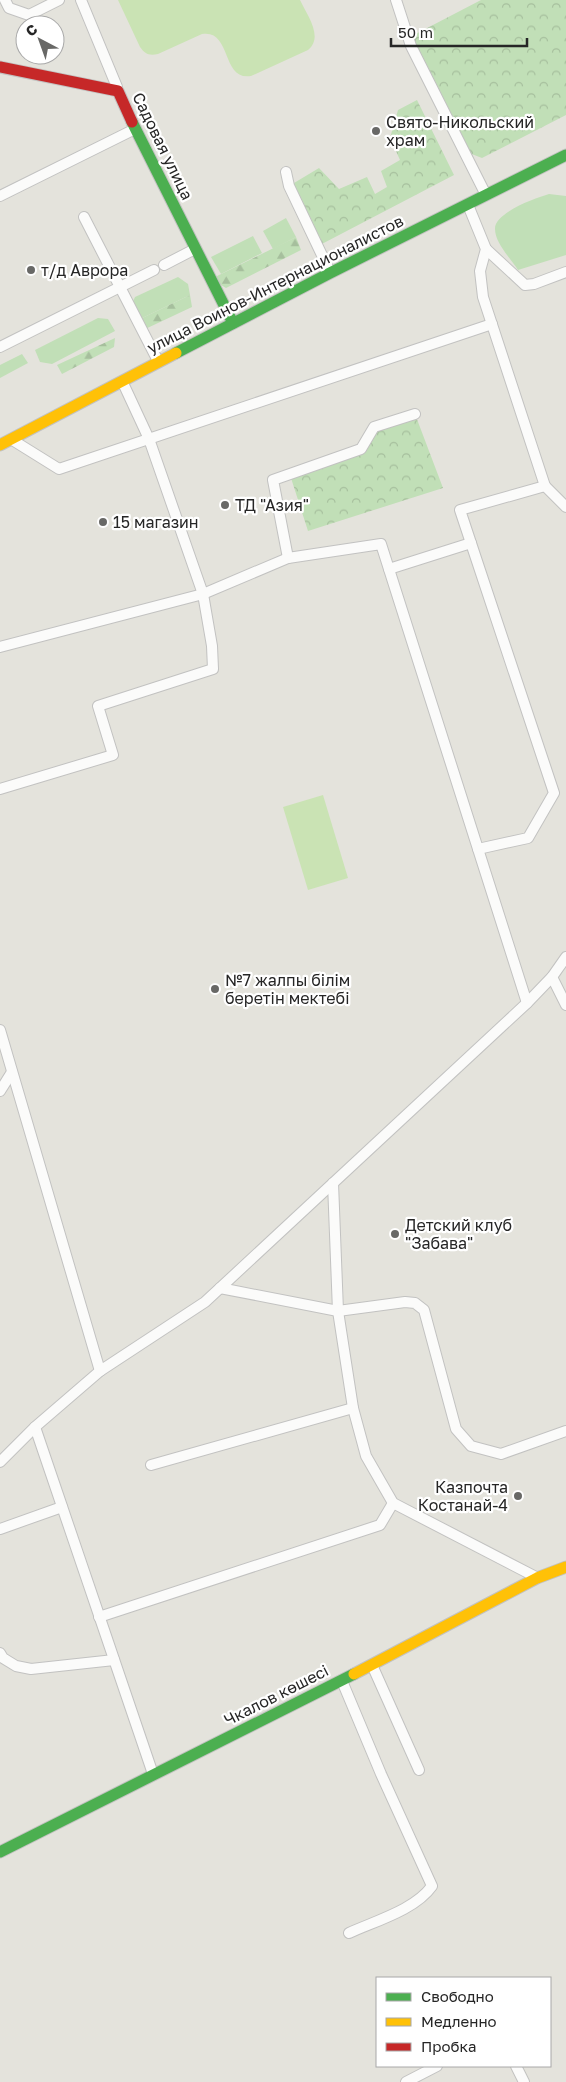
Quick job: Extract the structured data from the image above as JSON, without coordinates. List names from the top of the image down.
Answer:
{
  "streets": {
    "street": ["Садовая улица", "улица Воинов-Интернационалистов", "Чкалов көшесі"]
  },
  "crossings": [
    ["Садовая улица", "улица Воинов-Интернационалистов"]
  ],
  "places": [
    "Свято-Никольский храм",
    "т/д Аврора",
    "ТД \"Азия\"",
    "15 магазин",
    "№7 жалпы білім беретін мектебі",
    "Детский клуб \"Забава\"",
    "Казпочта Костанай-4"
  ],
  "legend": ["Свободно", "Медленно", "Пробка"],
  "scale_bar": "50 m",
  "north": "top left"
}
